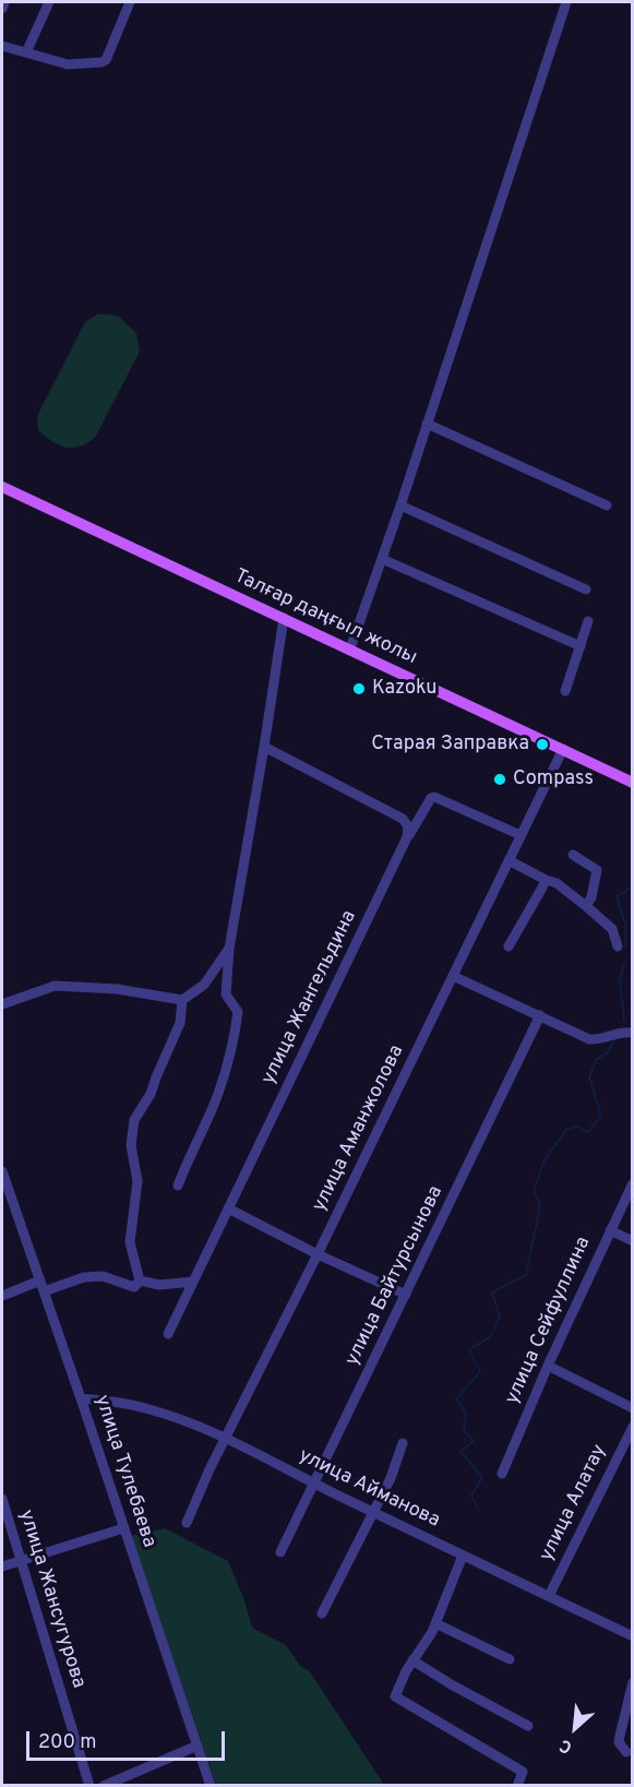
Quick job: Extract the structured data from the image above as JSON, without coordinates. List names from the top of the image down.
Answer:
{
  "streets": {
    "main road": ["Талғар даңғыл жолы"],
    "street": [
      "улица Жангельдина",
      "улица Аманжолова",
      "улица Байтурсынова",
      "улица Сейфуллина",
      "улица Тулебаева",
      "улица Айманова",
      "улица Алатау",
      "улица Жансугурова"
    ]
  },
  "crossings": [
    ["Талғар даңғыл жолы", "улица Аманжолова"],
    ["улица Жангельдина", "улица Аманжолова"],
    ["улица Аманжолова", "улица Айманова"],
    ["улица Байтурсынова", "улица Айманова"],
    ["улица Тулебаева", "улица Айманова"],
    ["улица Айманова", "улица Алатау"]
  ],
  "places": ["Kazoku", "Старая Заправка", "Compass"],
  "scale_bar": "200 m",
  "north": "bottom left"
}
